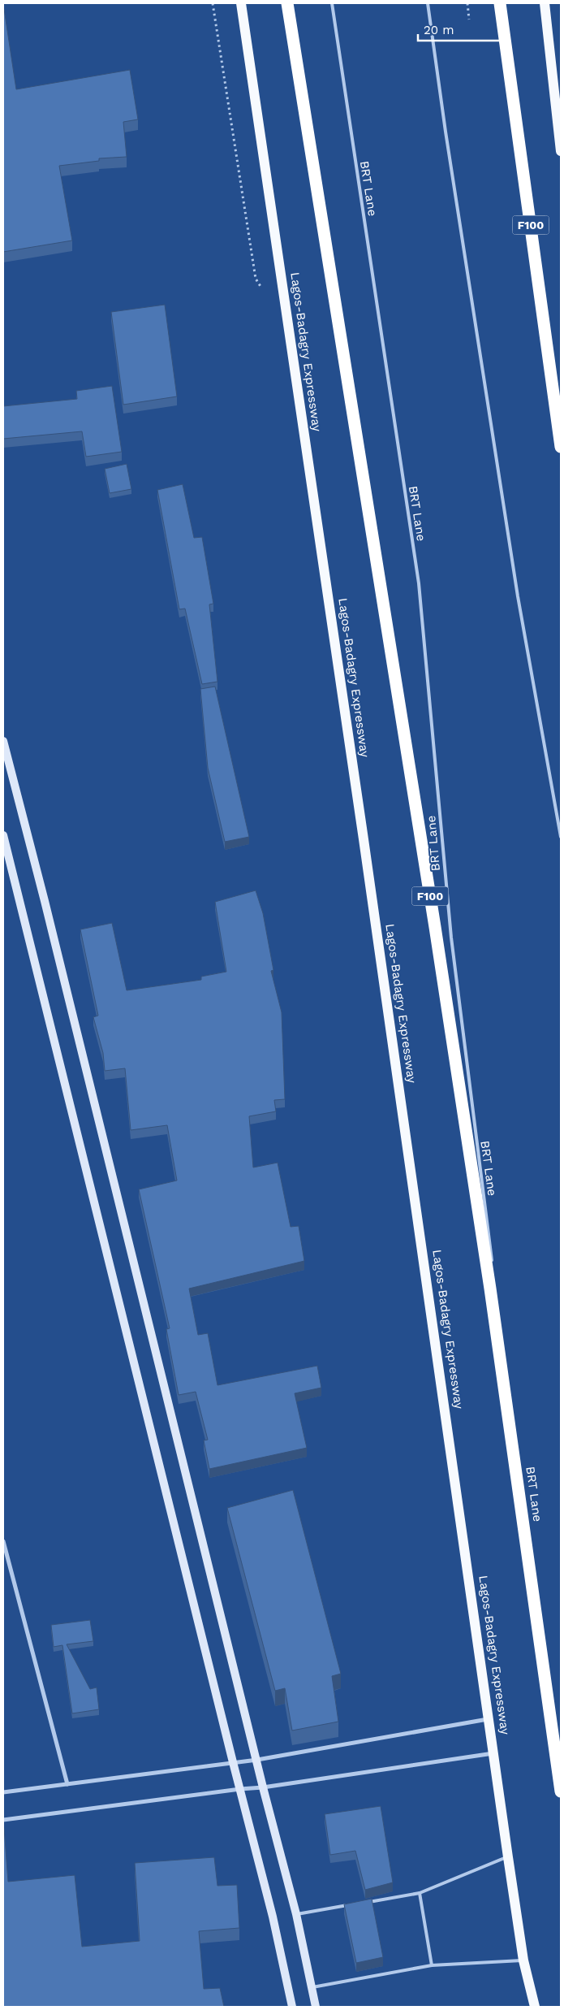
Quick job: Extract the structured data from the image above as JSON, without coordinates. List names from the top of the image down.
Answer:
{
  "streets": {
    "highway": ["F100"],
    "main road": ["Lagos-Badagry Expressway"],
    "lane": ["BRT Lane"]
  },
  "scale_bar": "20 m"
}
